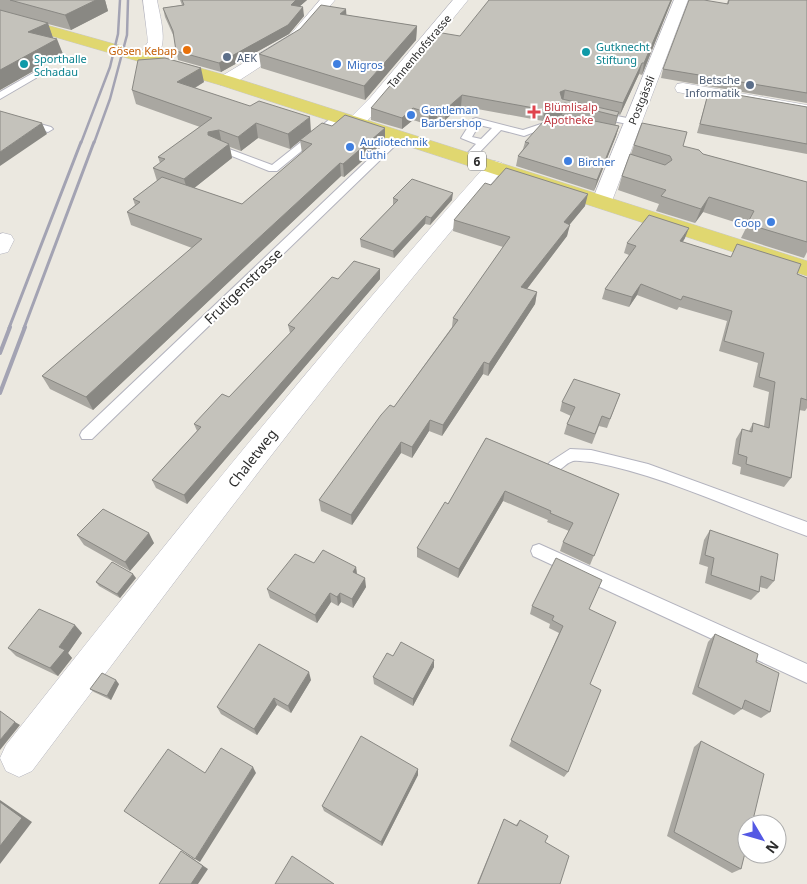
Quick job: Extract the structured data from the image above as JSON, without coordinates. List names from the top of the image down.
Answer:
{
  "streets": {
    "main road": ["6"],
    "street": ["Tannenhofstrasse", "Postgässli", "Chaletweg"],
    "lane": ["Frutigenstrasse"]
  },
  "crossings": [
    ["Tannenhofstrasse", "6"],
    ["Postgässli", "6"],
    ["6", "Frutigenstrasse"],
    ["6", "Chaletweg"]
  ],
  "places": {
    "other": [
      "Gösen Kebap",
      "Gutknecht Stiftung",
      "AEK",
      "Sporthalle Schadau",
      "Migros",
      "Betsche Informatik",
      "Gentleman Barbershop",
      "Audiotechnik Lüthi",
      "Bircher",
      "Coop"
    ],
    "health": ["Blümlisalp Apotheke"]
  },
  "north": "bottom right"
}
